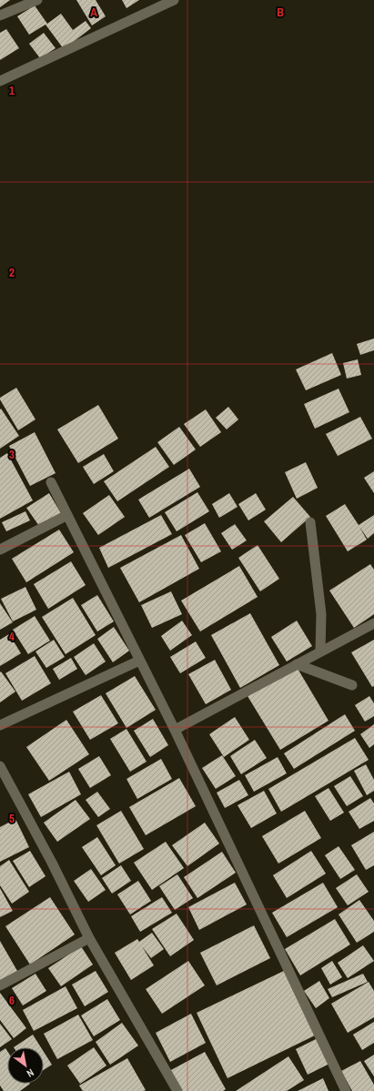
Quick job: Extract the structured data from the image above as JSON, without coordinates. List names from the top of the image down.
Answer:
{
  "north": "bottom right",
  "grid": {
    "columns": ["A", "B"],
    "rows": [
      "1",
      "2",
      "3",
      "4",
      "5",
      "6"
    ]
  }
}
